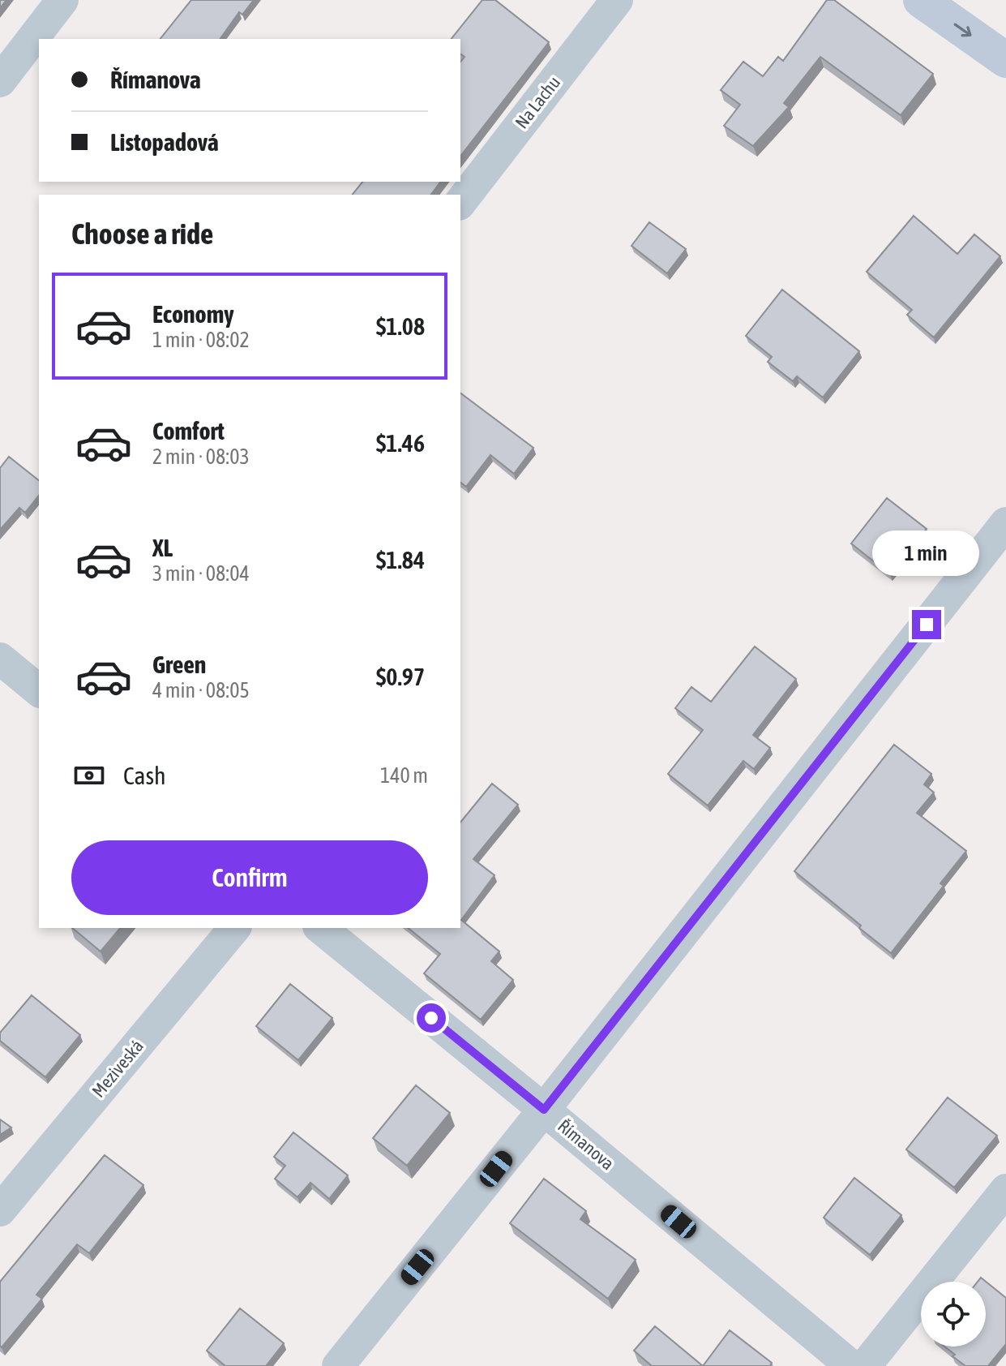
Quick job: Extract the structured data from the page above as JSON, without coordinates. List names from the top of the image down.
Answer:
{
  "streets": {
    "street": ["Na Lachu", "Meziveská", "Římanova"]
  },
  "page": {
    "banner": ["Římanova", "Listopadová"],
    "heading": "Choose a ride",
    "list": [
      {
        "name": "Economy",
        "note": "1 min · 08:02",
        "value": "$1.08"
      },
      {
        "name": "Comfort",
        "note": "2 min · 08:03",
        "value": "$1.46"
      },
      {
        "name": "XL",
        "note": "3 min · 08:04",
        "value": "$1.84"
      },
      {
        "name": "Green",
        "note": "4 min · 08:05",
        "value": "$0.97"
      }
    ],
    "bubble": "1 min",
    "pay": ["Cash", "140 m"],
    "buttons": "Confirm"
  }
}
